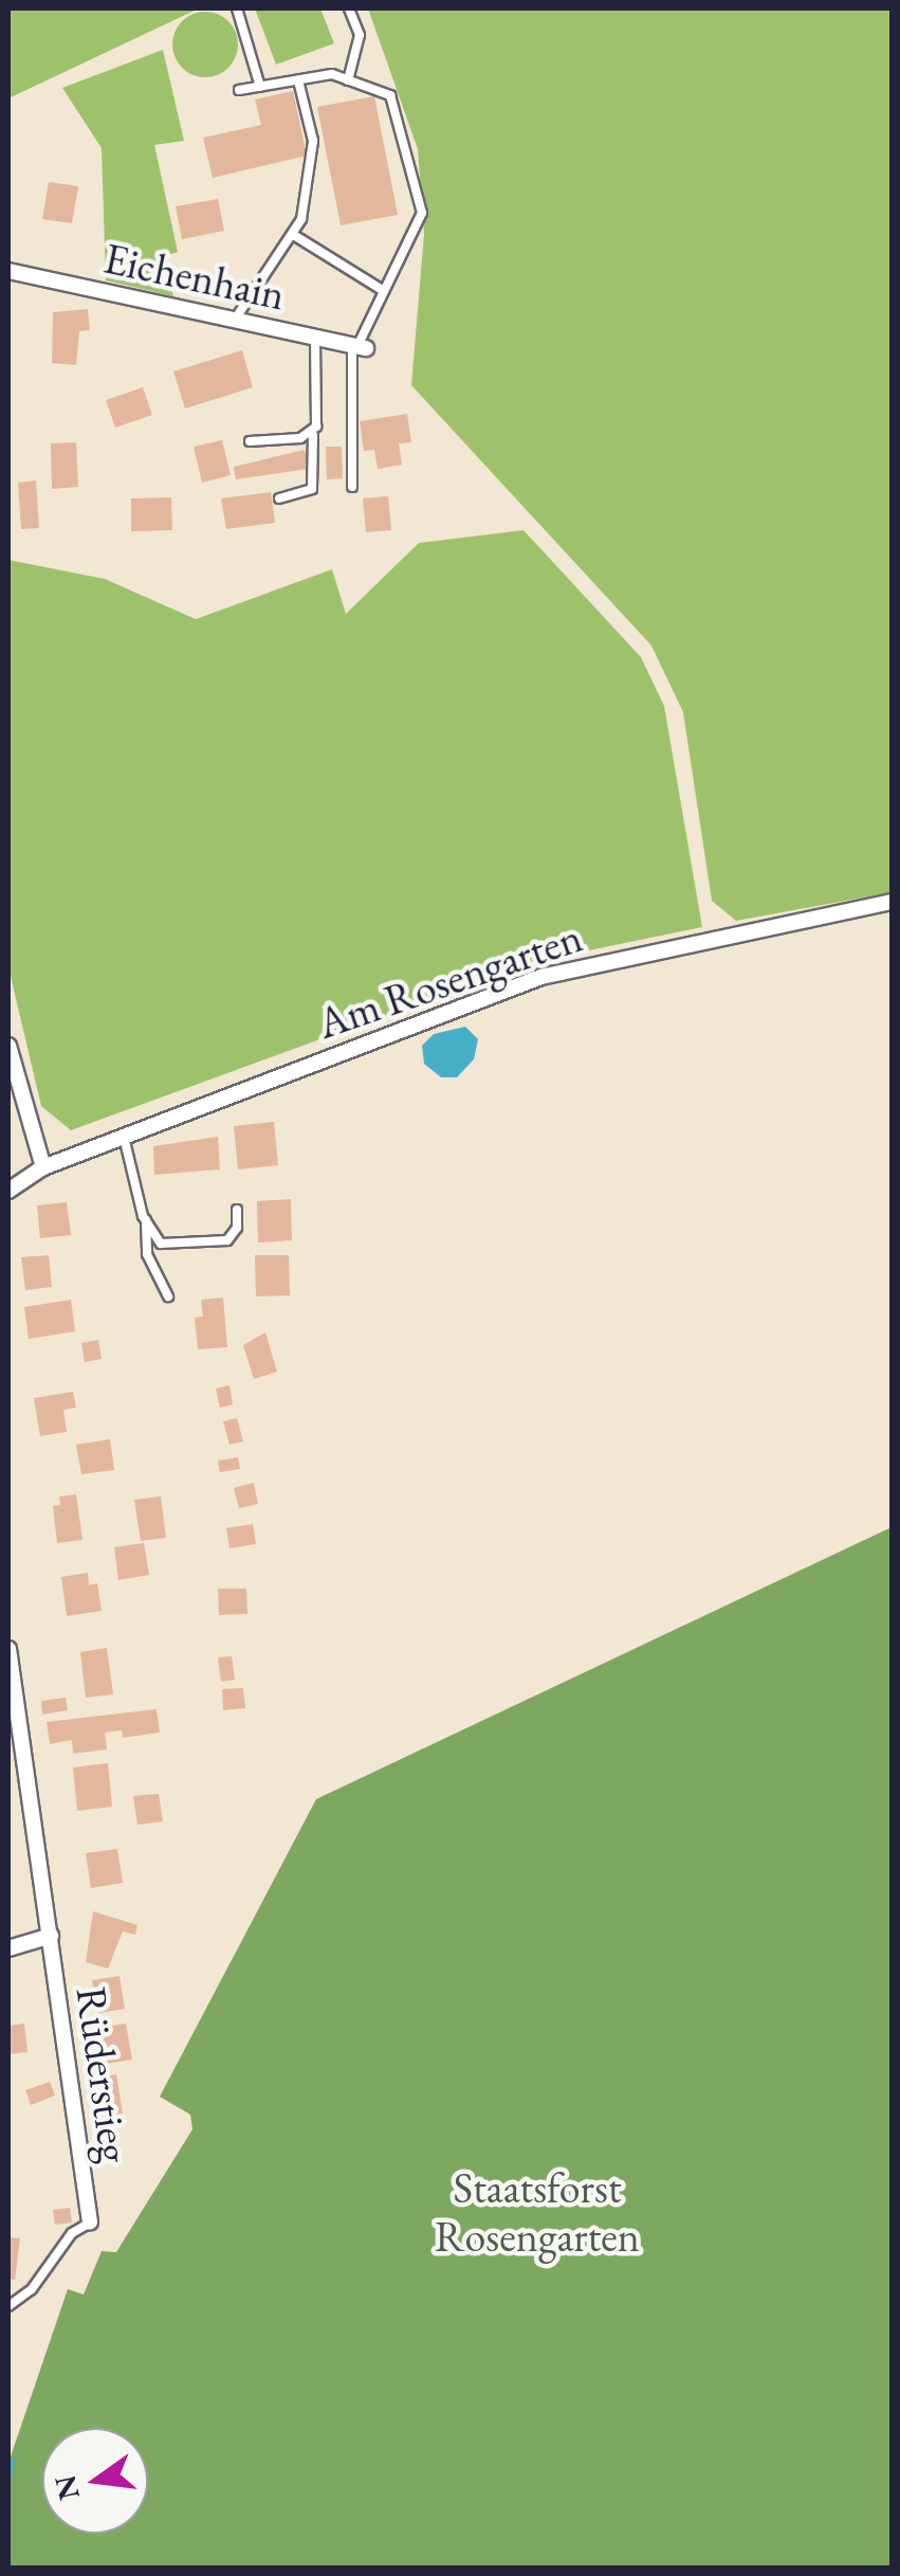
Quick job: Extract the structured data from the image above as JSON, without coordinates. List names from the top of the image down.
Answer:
{
  "streets": {
    "street": ["Eichenhain", "Am Rosengarten", "Rüderstieg"]
  },
  "parks": ["Staatsforst Rosengarten"],
  "north": "left"
}
